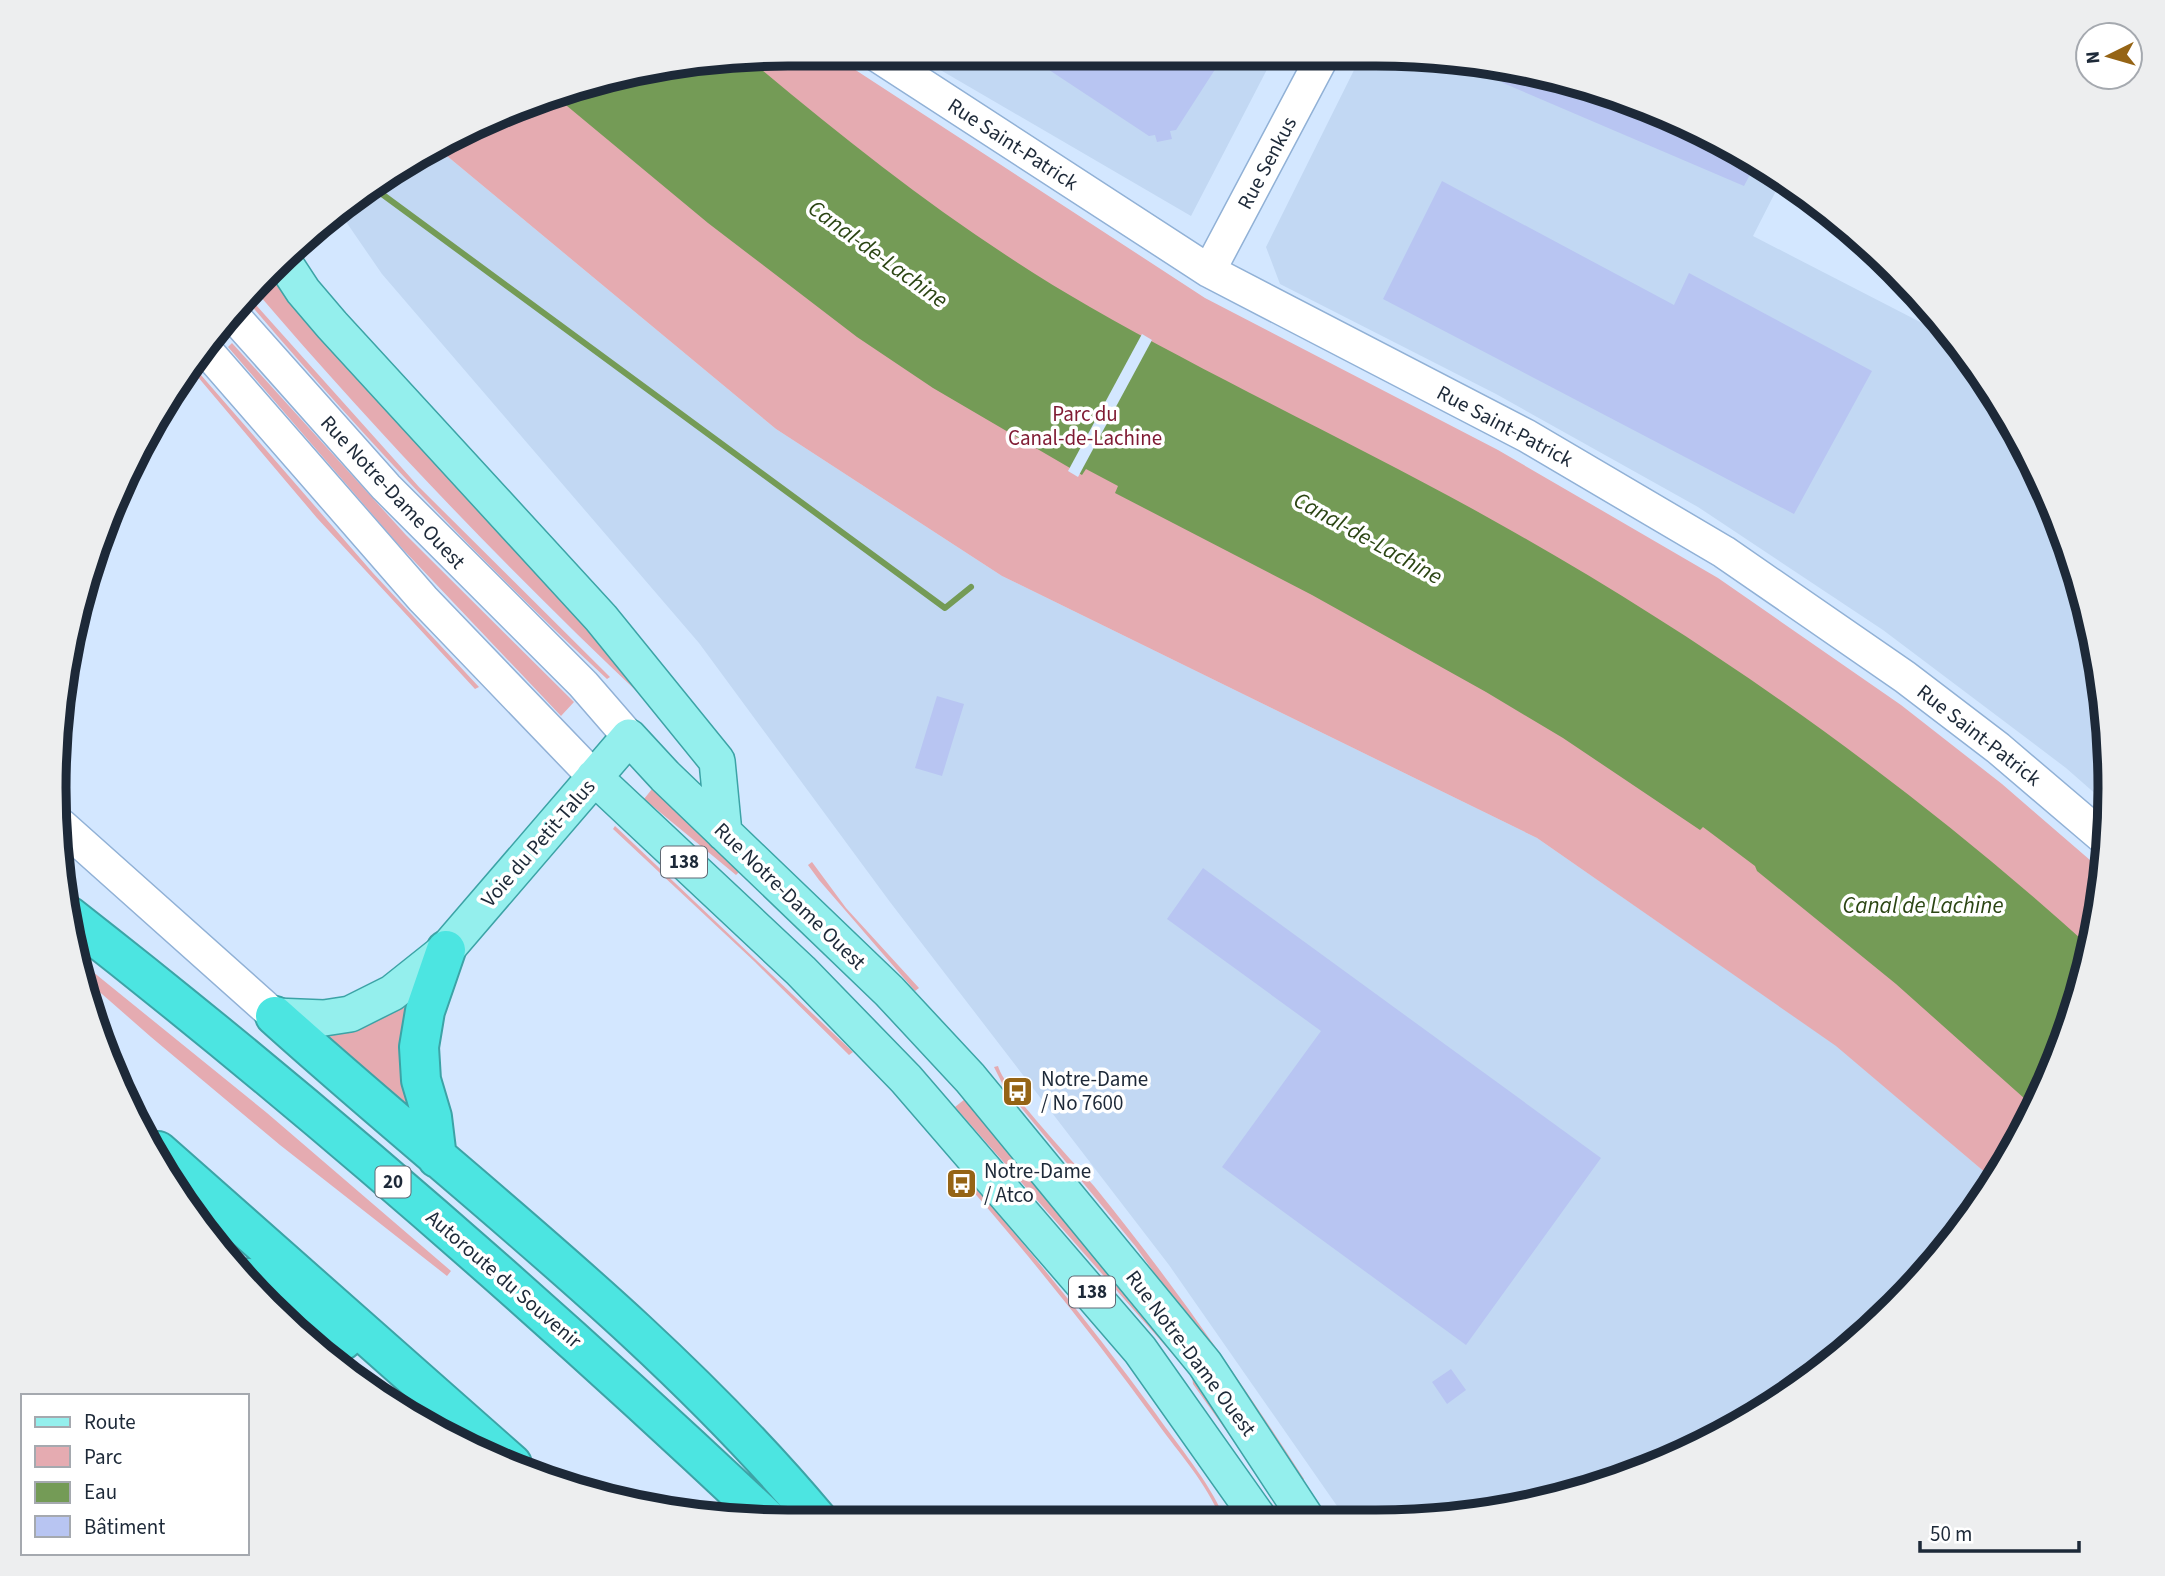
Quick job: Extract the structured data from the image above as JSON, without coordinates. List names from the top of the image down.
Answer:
{
  "streets": {
    "highway": ["20", "Autoroute du Souvenir"],
    "main road": [
      "Rue Saint-Patrick",
      "Rue Senkus",
      "Rue Notre-Dame Ouest",
      "Voie du Petit-Talus",
      "138"
    ]
  },
  "crossings": [
    ["Rue Saint-Patrick", "Rue Senkus"],
    ["Rue Notre-Dame Ouest", "Voie du Petit-Talus"]
  ],
  "water": ["Canal-de-Lachine", "Canal de Lachine"],
  "parks": ["Parc du Canal-de-Lachine"],
  "places": {
    "bus stop": ["Notre-Dame / No 7600", "Notre-Dame / Atco"]
  },
  "legend": [
    "Route",
    "Parc",
    "Eau",
    "Bâtiment"
  ],
  "scale_bar": "50 m",
  "north": "left"
}
